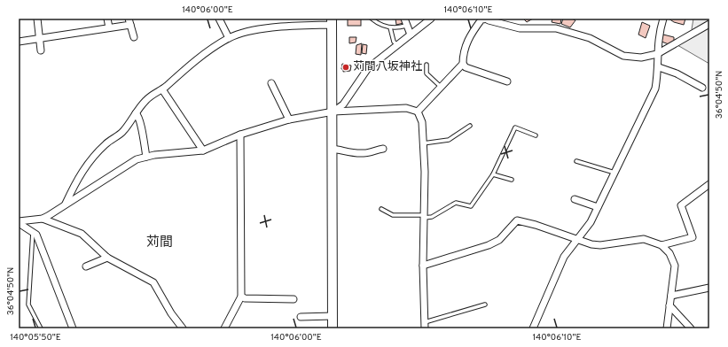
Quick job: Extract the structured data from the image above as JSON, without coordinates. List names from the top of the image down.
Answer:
{
  "districts": ["苅間"],
  "places": ["苅間八坂神社"],
  "coordinates": [
    "140°06'00\"E",
    "140°06'10\"E",
    "36°04'50\"N",
    "140°05'50\"E"
  ]
}
